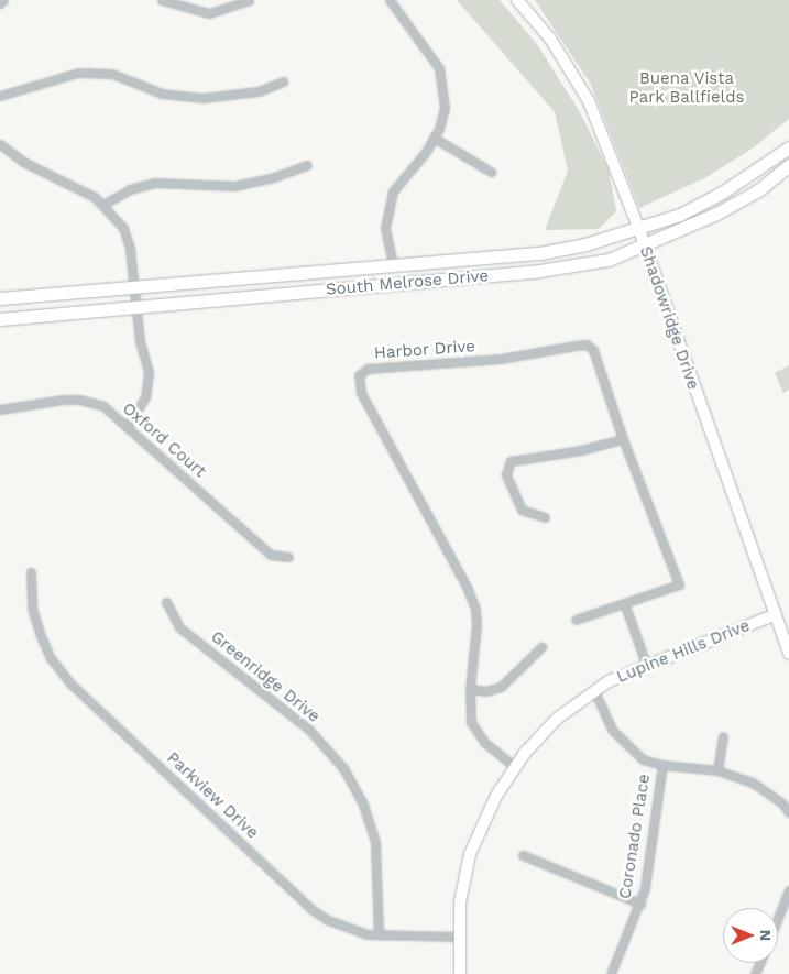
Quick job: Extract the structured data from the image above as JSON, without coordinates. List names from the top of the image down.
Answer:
{
  "streets": {
    "main road": ["South Melrose Drive"],
    "street": [
      "Shadowridge Drive",
      "Harbor Drive",
      "Oxford Court",
      "Lupine Hills Drive",
      "Greenridge Drive",
      "Parkview Drive",
      "Coronado Place"
    ]
  },
  "crossings": [
    ["South Melrose Drive", "Shadowridge Drive"],
    ["Shadowridge Drive", "Lupine Hills Drive"],
    ["Harbor Drive", "Lupine Hills Drive"],
    ["Lupine Hills Drive", "Parkview Drive"],
    ["Greenridge Drive", "Parkview Drive"]
  ],
  "parks": ["Buena Vista Park Ballfields"],
  "north": "right"
}
